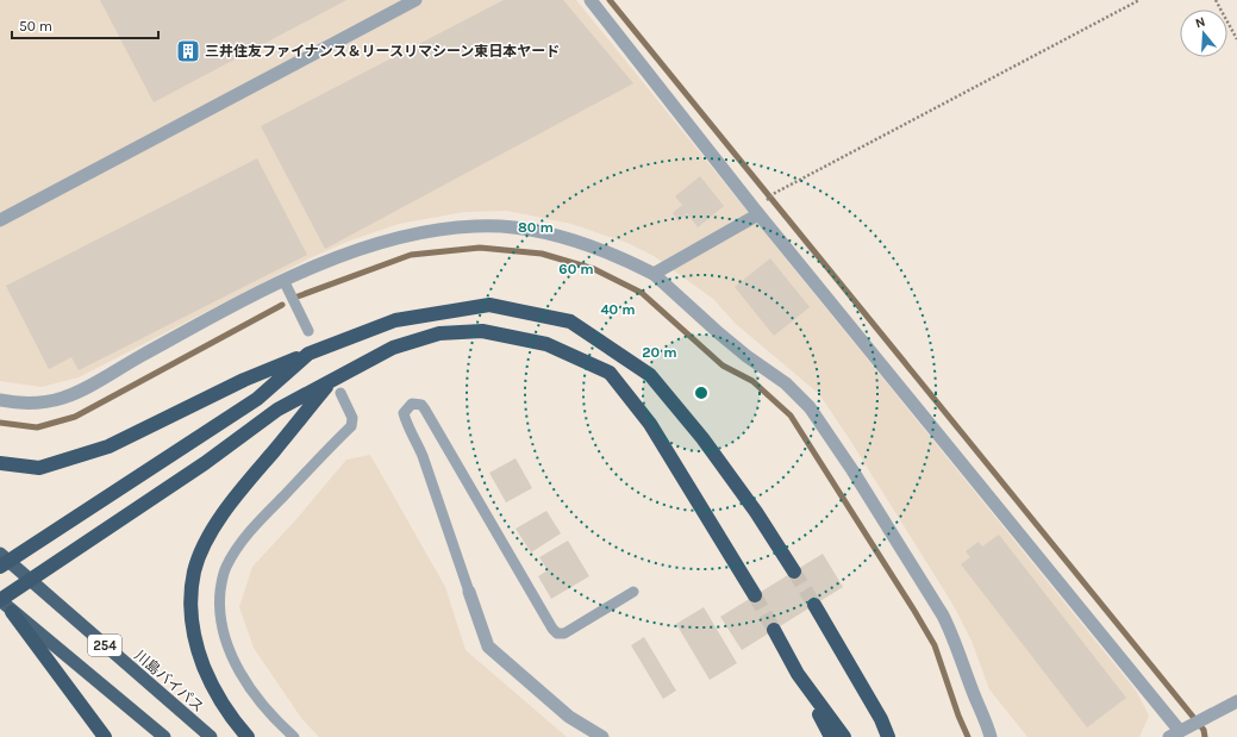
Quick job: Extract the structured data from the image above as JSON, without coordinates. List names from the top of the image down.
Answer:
{
  "streets": {
    "highway": ["254", "川島バイパス"]
  },
  "places": {
    "building": ["三井住友ファイナンス＆リースリマシーン東日本ヤード"]
  },
  "scale_bar": "50 m",
  "north": "top",
  "rings": [
    "80 m",
    "60 m",
    "40 m",
    "20 m"
  ]
}
